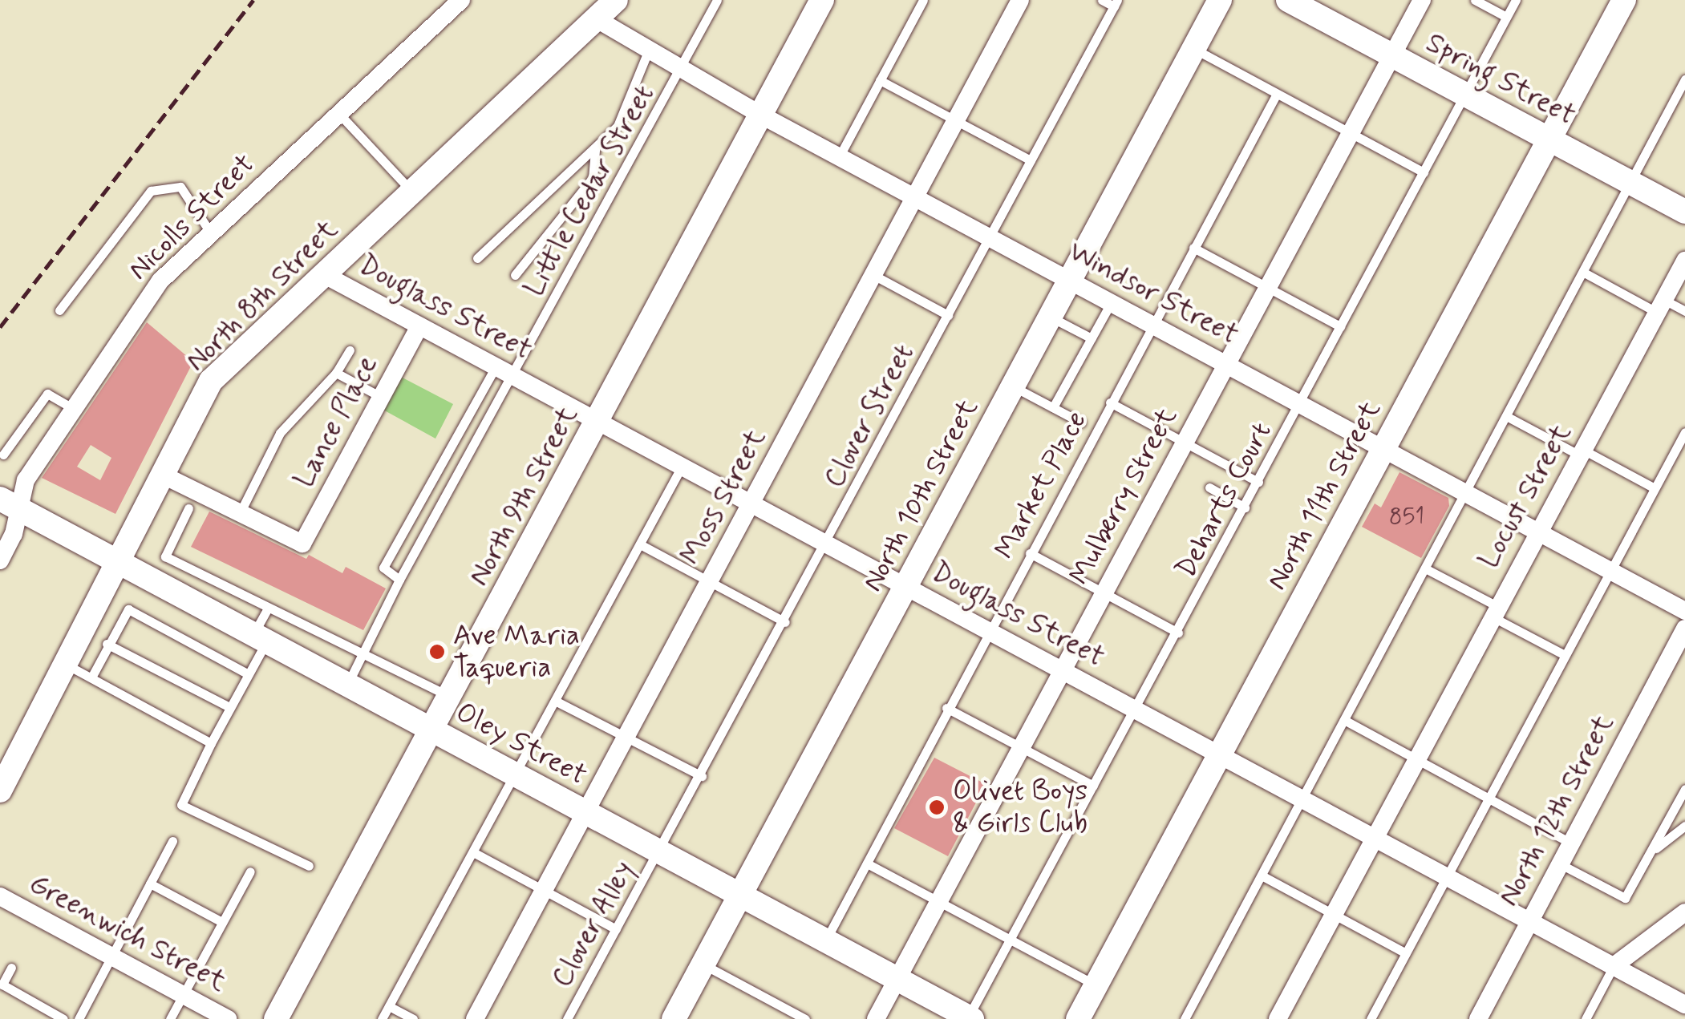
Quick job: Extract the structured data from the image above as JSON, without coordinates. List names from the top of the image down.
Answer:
{
  "streets": {
    "street": [
      "Spring Street",
      "Nicolls Street",
      "Windsor Street",
      "North 8th Street",
      "Douglass Street",
      "Lance Place",
      "North 10th Street",
      "North 11th Street",
      "North 9th Street",
      "Mulberry Street",
      "Locust Street",
      "Moss Street",
      "Oley Street",
      "North 12th Street",
      "Greenwich Street"
    ],
    "lane": [
      "Little Cedar Street",
      "Clover Street",
      "Market Place",
      "Deharts Court",
      "Clover Alley"
    ]
  },
  "crossings": [
    ["Spring Street", "North 11th Street"],
    ["Spring Street", "Mulberry Street"],
    ["Spring Street", "Deharts Court"],
    ["Little Cedar Street", "Windsor Street"],
    ["Little Cedar Street", "Douglass Street"],
    ["Little Cedar Street", "Oley Street"],
    ["Nicolls Street", "Oley Street"],
    ["Windsor Street", "North 8th Street"],
    ["Windsor Street", "Clover Street"],
    ["Windsor Street", "Market Place"],
    ["Windsor Street", "North 10th Street"],
    ["Windsor Street", "North 11th Street"],
    ["Windsor Street", "North 9th Street"],
    ["Windsor Street", "Mulberry Street"],
    ["Windsor Street", "Locust Street"],
    ["Windsor Street", "Moss Street"],
    ["Windsor Street", "Deharts Court"],
    ["North 8th Street", "Douglass Street"],
    ["North 8th Street", "Oley Street"],
    ["Douglass Street", "Clover Street"],
    ["Douglass Street", "Lance Place"],
    ["Douglass Street", "Market Place"],
    ["Douglass Street", "North 10th Street"],
    ["Douglass Street", "North 11th Street"],
    ["Douglass Street", "North 9th Street"],
    ["Douglass Street", "Mulberry Street"],
    ["Douglass Street", "Locust Street"],
    ["Douglass Street", "Moss Street"],
    ["Douglass Street", "Deharts Court"],
    ["Douglass Street", "North 12th Street"],
    ["Clover Street", "Oley Street"],
    ["Clover Street", "Clover Alley"],
    ["Market Place", "Oley Street"],
    ["North 10th Street", "Oley Street"],
    ["North 9th Street", "Oley Street"],
    ["Mulberry Street", "Oley Street"],
    ["Moss Street", "Oley Street"],
    ["Deharts Court", "Oley Street"],
    ["Oley Street", "Clover Alley"]
  ],
  "places": ["Ave Maria Taqueria", "Olivet Boys & Girls Club"],
  "house_numbers": ["851"]
}
